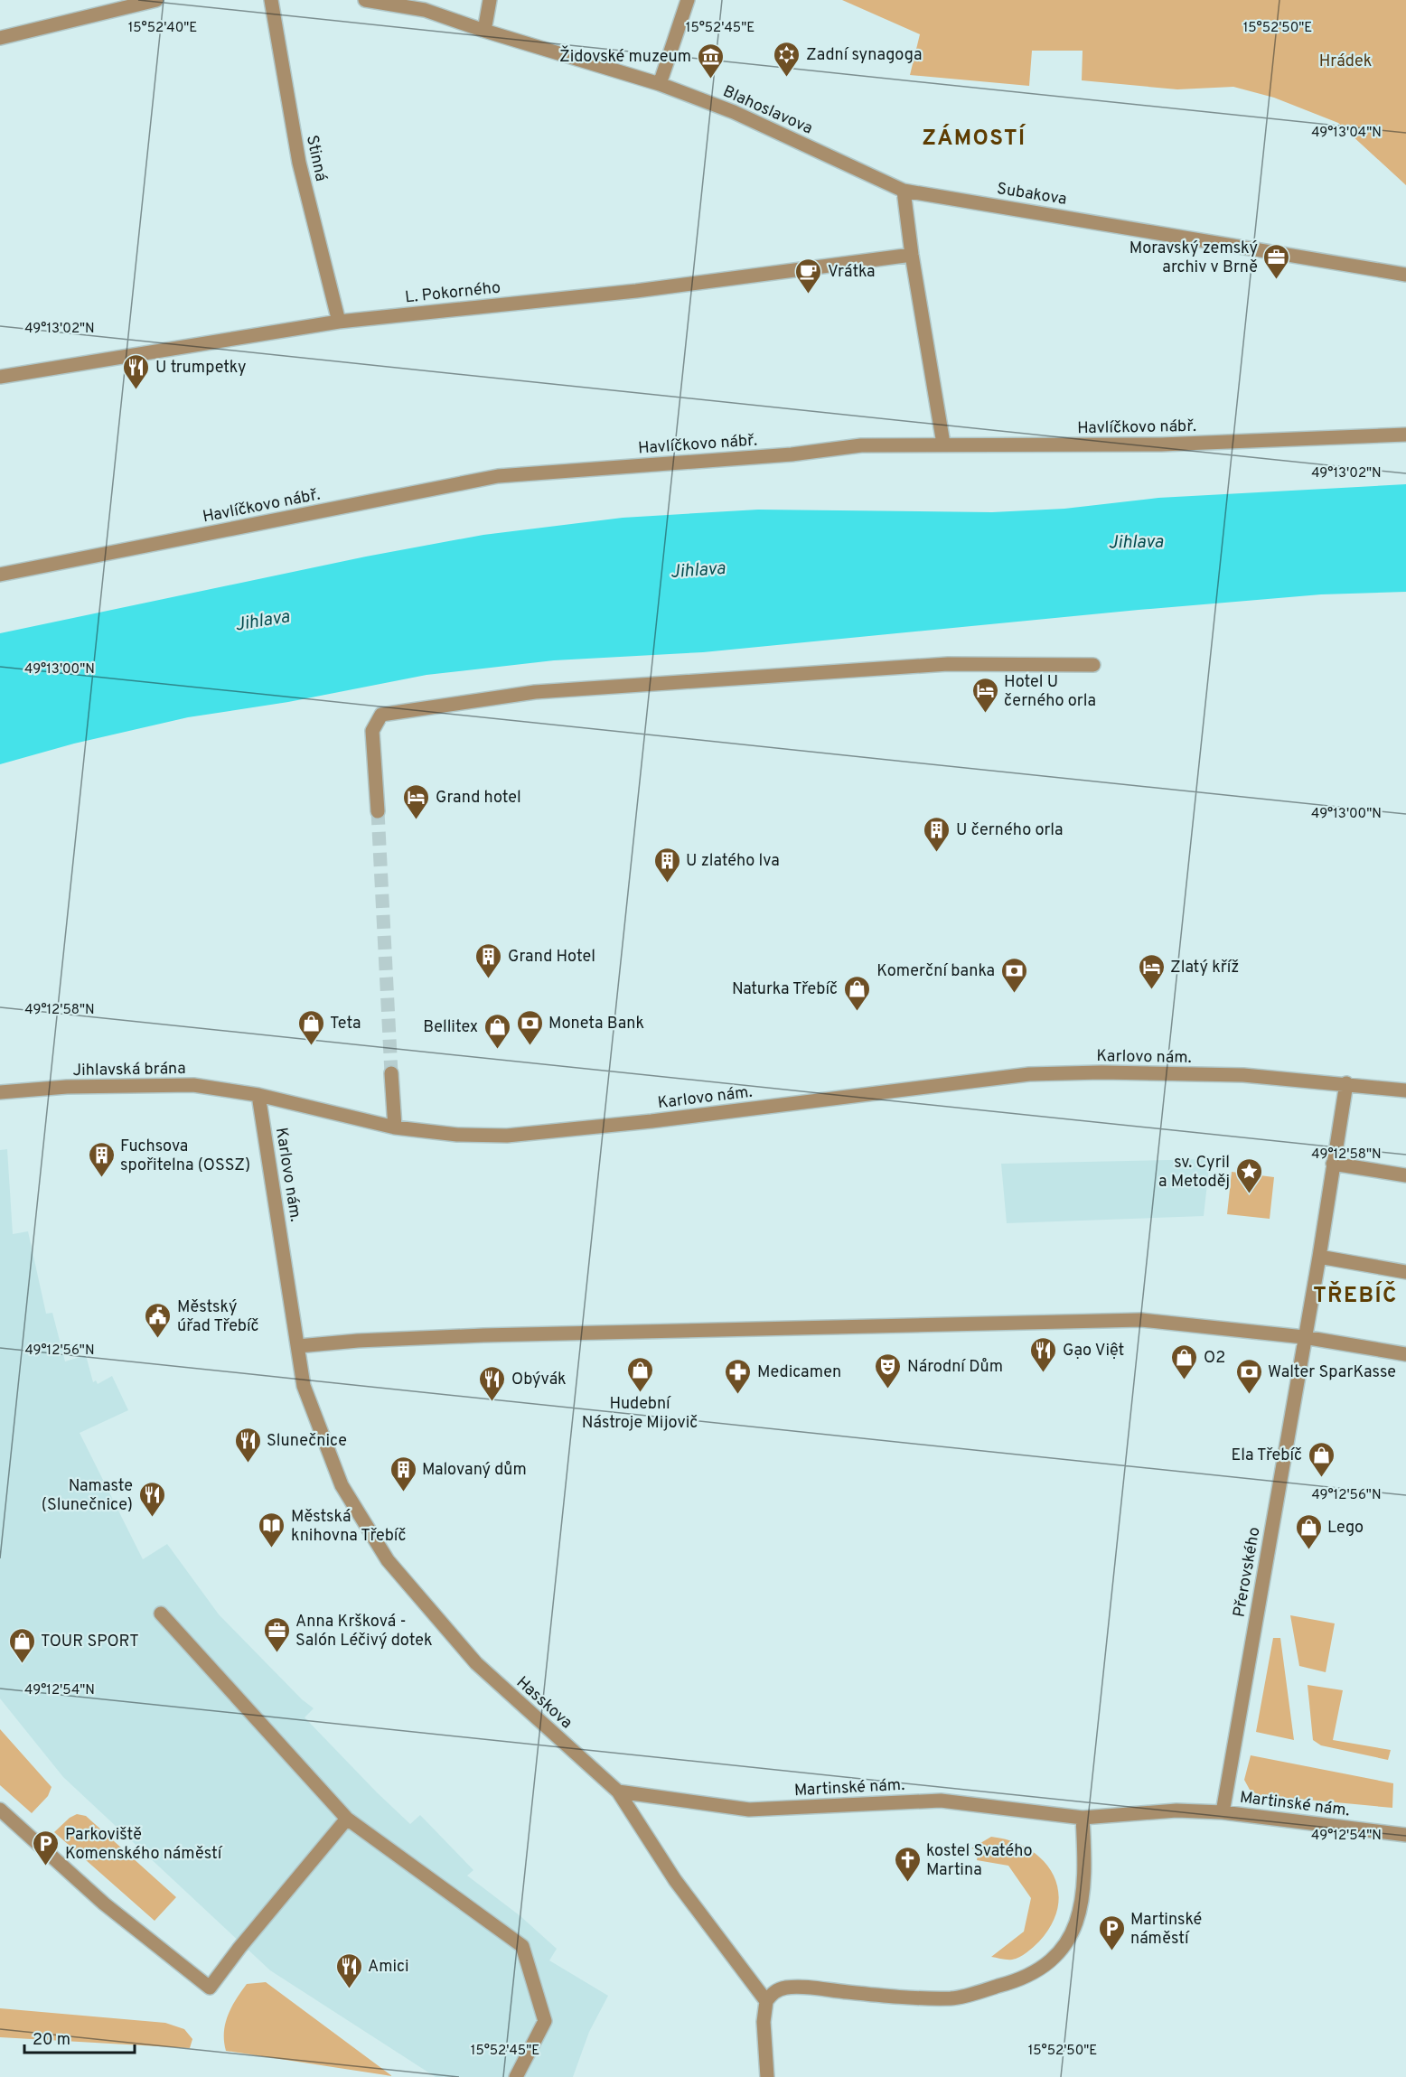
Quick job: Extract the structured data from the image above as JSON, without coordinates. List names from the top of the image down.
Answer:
{
  "streets": {
    "street": [
      "Blahoslavova",
      "Stinná",
      "Subakova",
      "L. Pokorného",
      "Havlíčkovo nábř.",
      "Karlovo nám.",
      "Jihlavská brána",
      "Přerovského",
      "Hasskova",
      "Martinské nám."
    ]
  },
  "crossings": [
    ["Blahoslavova", "Subakova"],
    ["Stinná", "L. Pokorného"],
    ["Karlovo nám.", "Jihlavská brána"],
    ["Karlovo nám.", "Hasskova"],
    ["Přerovského", "Martinské nám."],
    ["Hasskova", "Martinské nám."]
  ],
  "districts": ["ZÁMOSTÍ", "TŘEBÍČ"],
  "water": ["Jihlava"],
  "parks": ["Hrádek"],
  "places": {
    "synagogue": ["Zadní synagoga"],
    "museum": ["Židovské muzeum"],
    "office": ["Moravský zemský archiv v Brně", "Anna Kršková - Salón Léčivý dotek"],
    "cafe": ["Vrátka"],
    "restaurant": [
      "U trumpetky",
      "Gạo Việt",
      "Obývák",
      "Slunečnice",
      "Namaste (Slunečnice)",
      "Amici"
    ],
    "hotel": ["Hotel U černého orla", "Grand hotel", "Zlatý kříž"],
    "building": [
      "U černého orla",
      "U zlatého lva",
      "Grand Hotel",
      "Fuchsova spořitelna (OSSZ)",
      "Malovaný dům"
    ],
    "bank": ["Komerční banka", "Moneta Bank", "Walter SparKasse"],
    "shop": [
      "Naturka Třebíč",
      "Teta",
      "Bellitex",
      "O2",
      "Hudební Nástroje Mijovič",
      "Ela Třebíč",
      "Lego",
      "TOUR SPORT"
    ],
    "place": ["sv. Cyril a Metoděj"],
    "public building": ["Městský úřad Třebíč"],
    "theatre": ["Národní Dům"],
    "pharmacy": ["Medicamen"],
    "library": ["Městská knihovna Třebíč"],
    "parking": ["Parkoviště Komenského náměstí", "Martinské náměstí"],
    "church": ["kostel Svatého Martina"]
  },
  "scale_bar": "20 m",
  "coordinates": [
    "15°52'40\"E",
    "15°52'45\"E",
    "15°52'50\"E",
    "49°13'04\"N",
    "49°13'02\"N",
    "49°13'00\"N",
    "49°12'58\"N",
    "49°12'56\"N",
    "49°12'54\"N"
  ]
}
